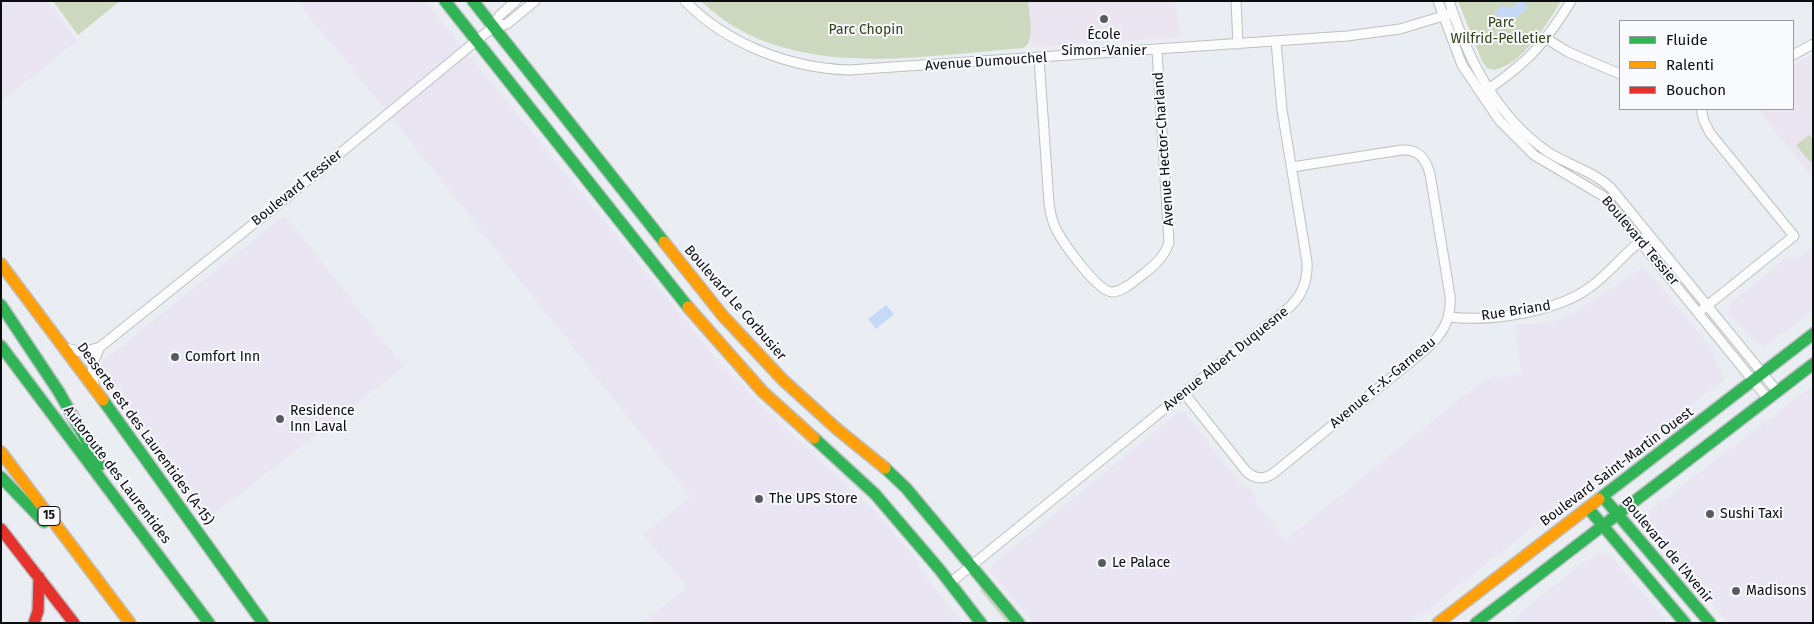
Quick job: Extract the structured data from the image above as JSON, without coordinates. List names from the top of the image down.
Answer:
{
  "streets": {
    "main road": [
      "Boulevard Le Corbusier",
      "Desserte est des Laurentides (A-15)",
      "Boulevard Saint-Martin Ouest",
      "Autoroute des Laurentides",
      "15",
      "Boulevard de l'Avenir"
    ],
    "street": [
      "Avenue Dumouchel",
      "Avenue Hector-Charland",
      "Boulevard Tessier",
      "Rue Briand",
      "Avenue Albert Duquesne",
      "Avenue F.-X.-Garneau"
    ]
  },
  "crossings": [
    ["Avenue Dumouchel", "Avenue Hector-Charland"],
    ["Avenue Dumouchel", "Boulevard Tessier"],
    ["Avenue Dumouchel", "Avenue Albert Duquesne"],
    ["Boulevard Tessier", "Boulevard Le Corbusier"],
    ["Boulevard Tessier", "Rue Briand"],
    ["Boulevard Tessier", "Boulevard Saint-Martin Ouest"],
    ["Boulevard Le Corbusier", "Avenue Albert Duquesne"],
    ["Rue Briand", "Avenue F.-X.-Garneau"],
    ["Avenue Albert Duquesne", "Avenue F.-X.-Garneau"],
    ["Boulevard Saint-Martin Ouest", "Boulevard de l'Avenir"]
  ],
  "parks": ["Parc Wilfrid-Pelletier", "Parc Chopin"],
  "places": [
    "École Simon-Vanier",
    "Comfort Inn",
    "Residence Inn Laval",
    "The UPS Store",
    "Sushi Taxi",
    "Le Palace",
    "Madisons"
  ],
  "legend": ["Fluide", "Ralenti", "Bouchon"]
}
